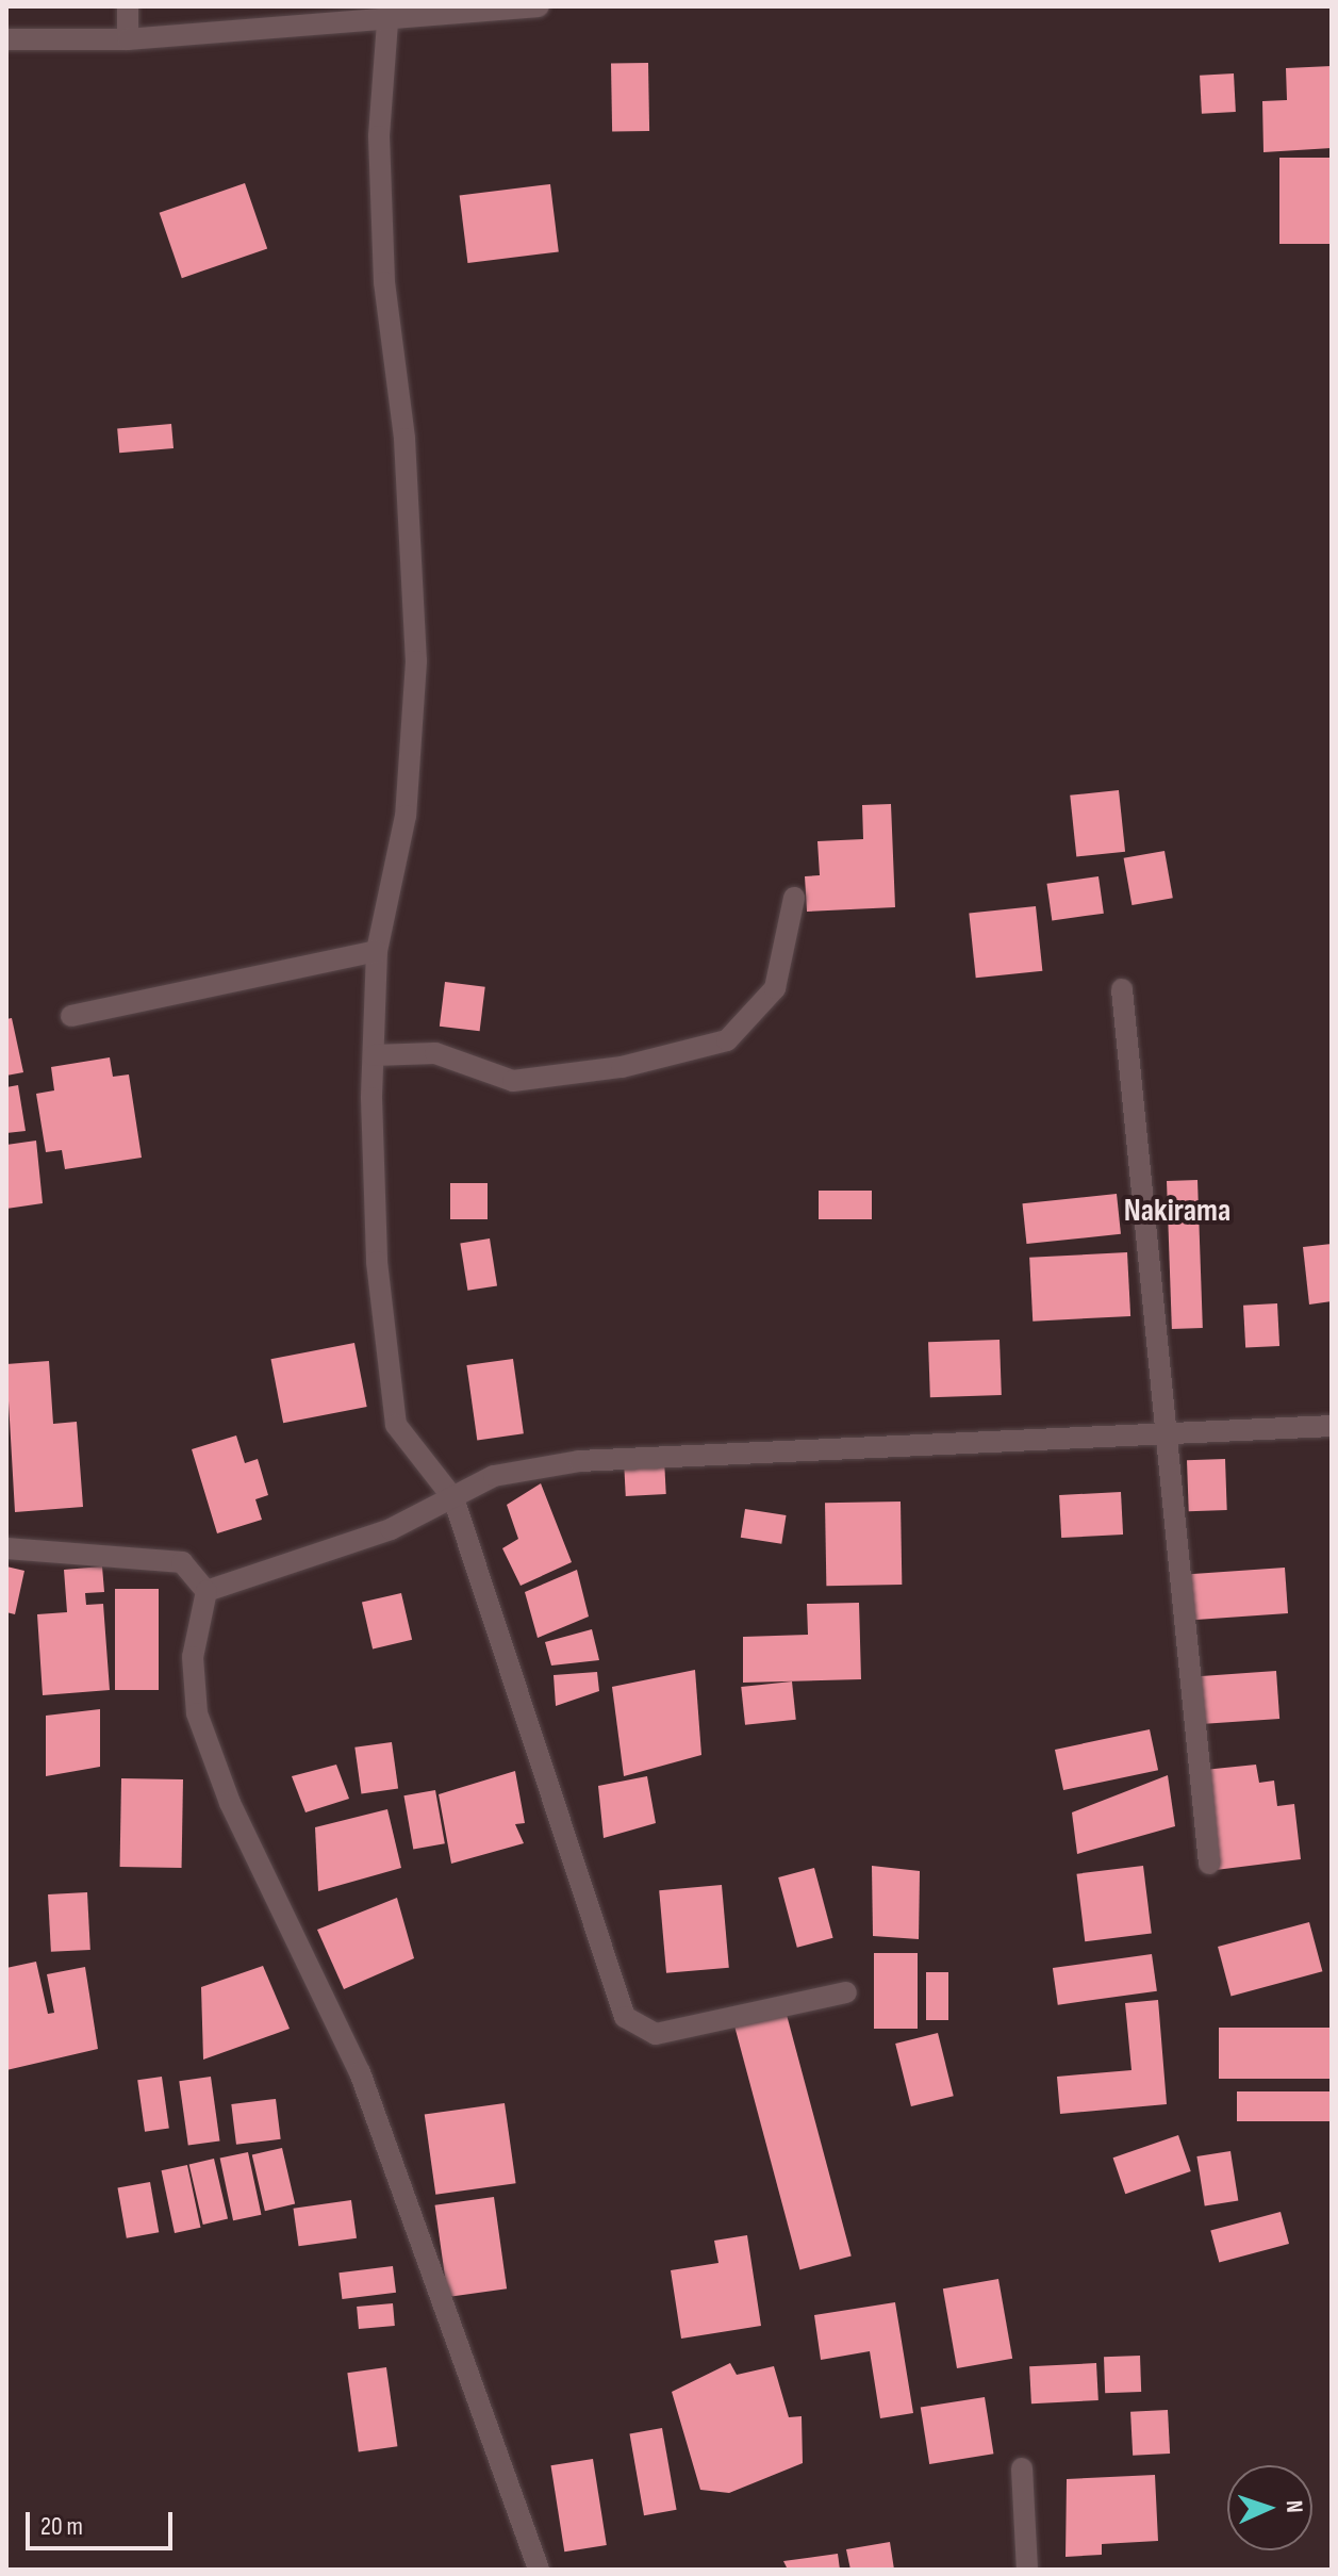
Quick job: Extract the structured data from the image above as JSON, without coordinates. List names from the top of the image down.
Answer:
{
  "districts": ["Nakirama"],
  "scale_bar": "20 m",
  "north": "right"
}
